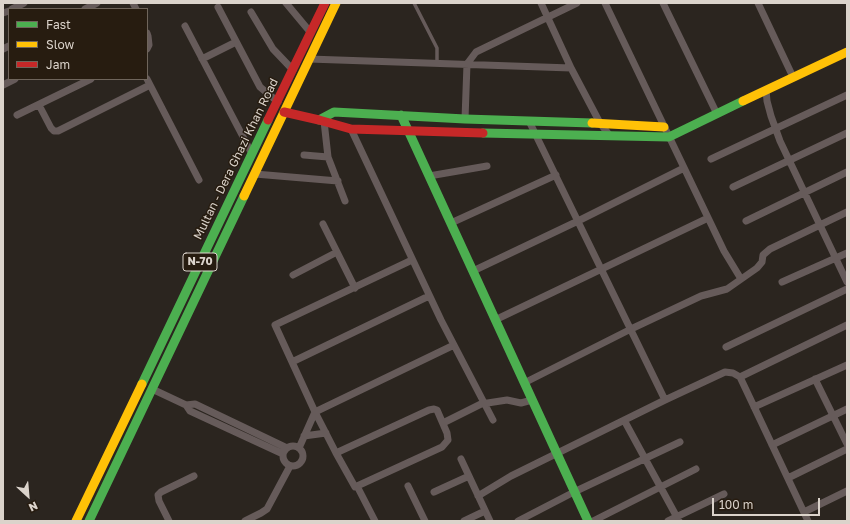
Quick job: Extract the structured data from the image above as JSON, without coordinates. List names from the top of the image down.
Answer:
{
  "streets": {
    "main road": ["Multan - Dera Ghazi Khan Road", "N-70"]
  },
  "legend": ["Fast", "Slow", "Jam"],
  "scale_bar": "100 m",
  "north": "bottom right"
}
